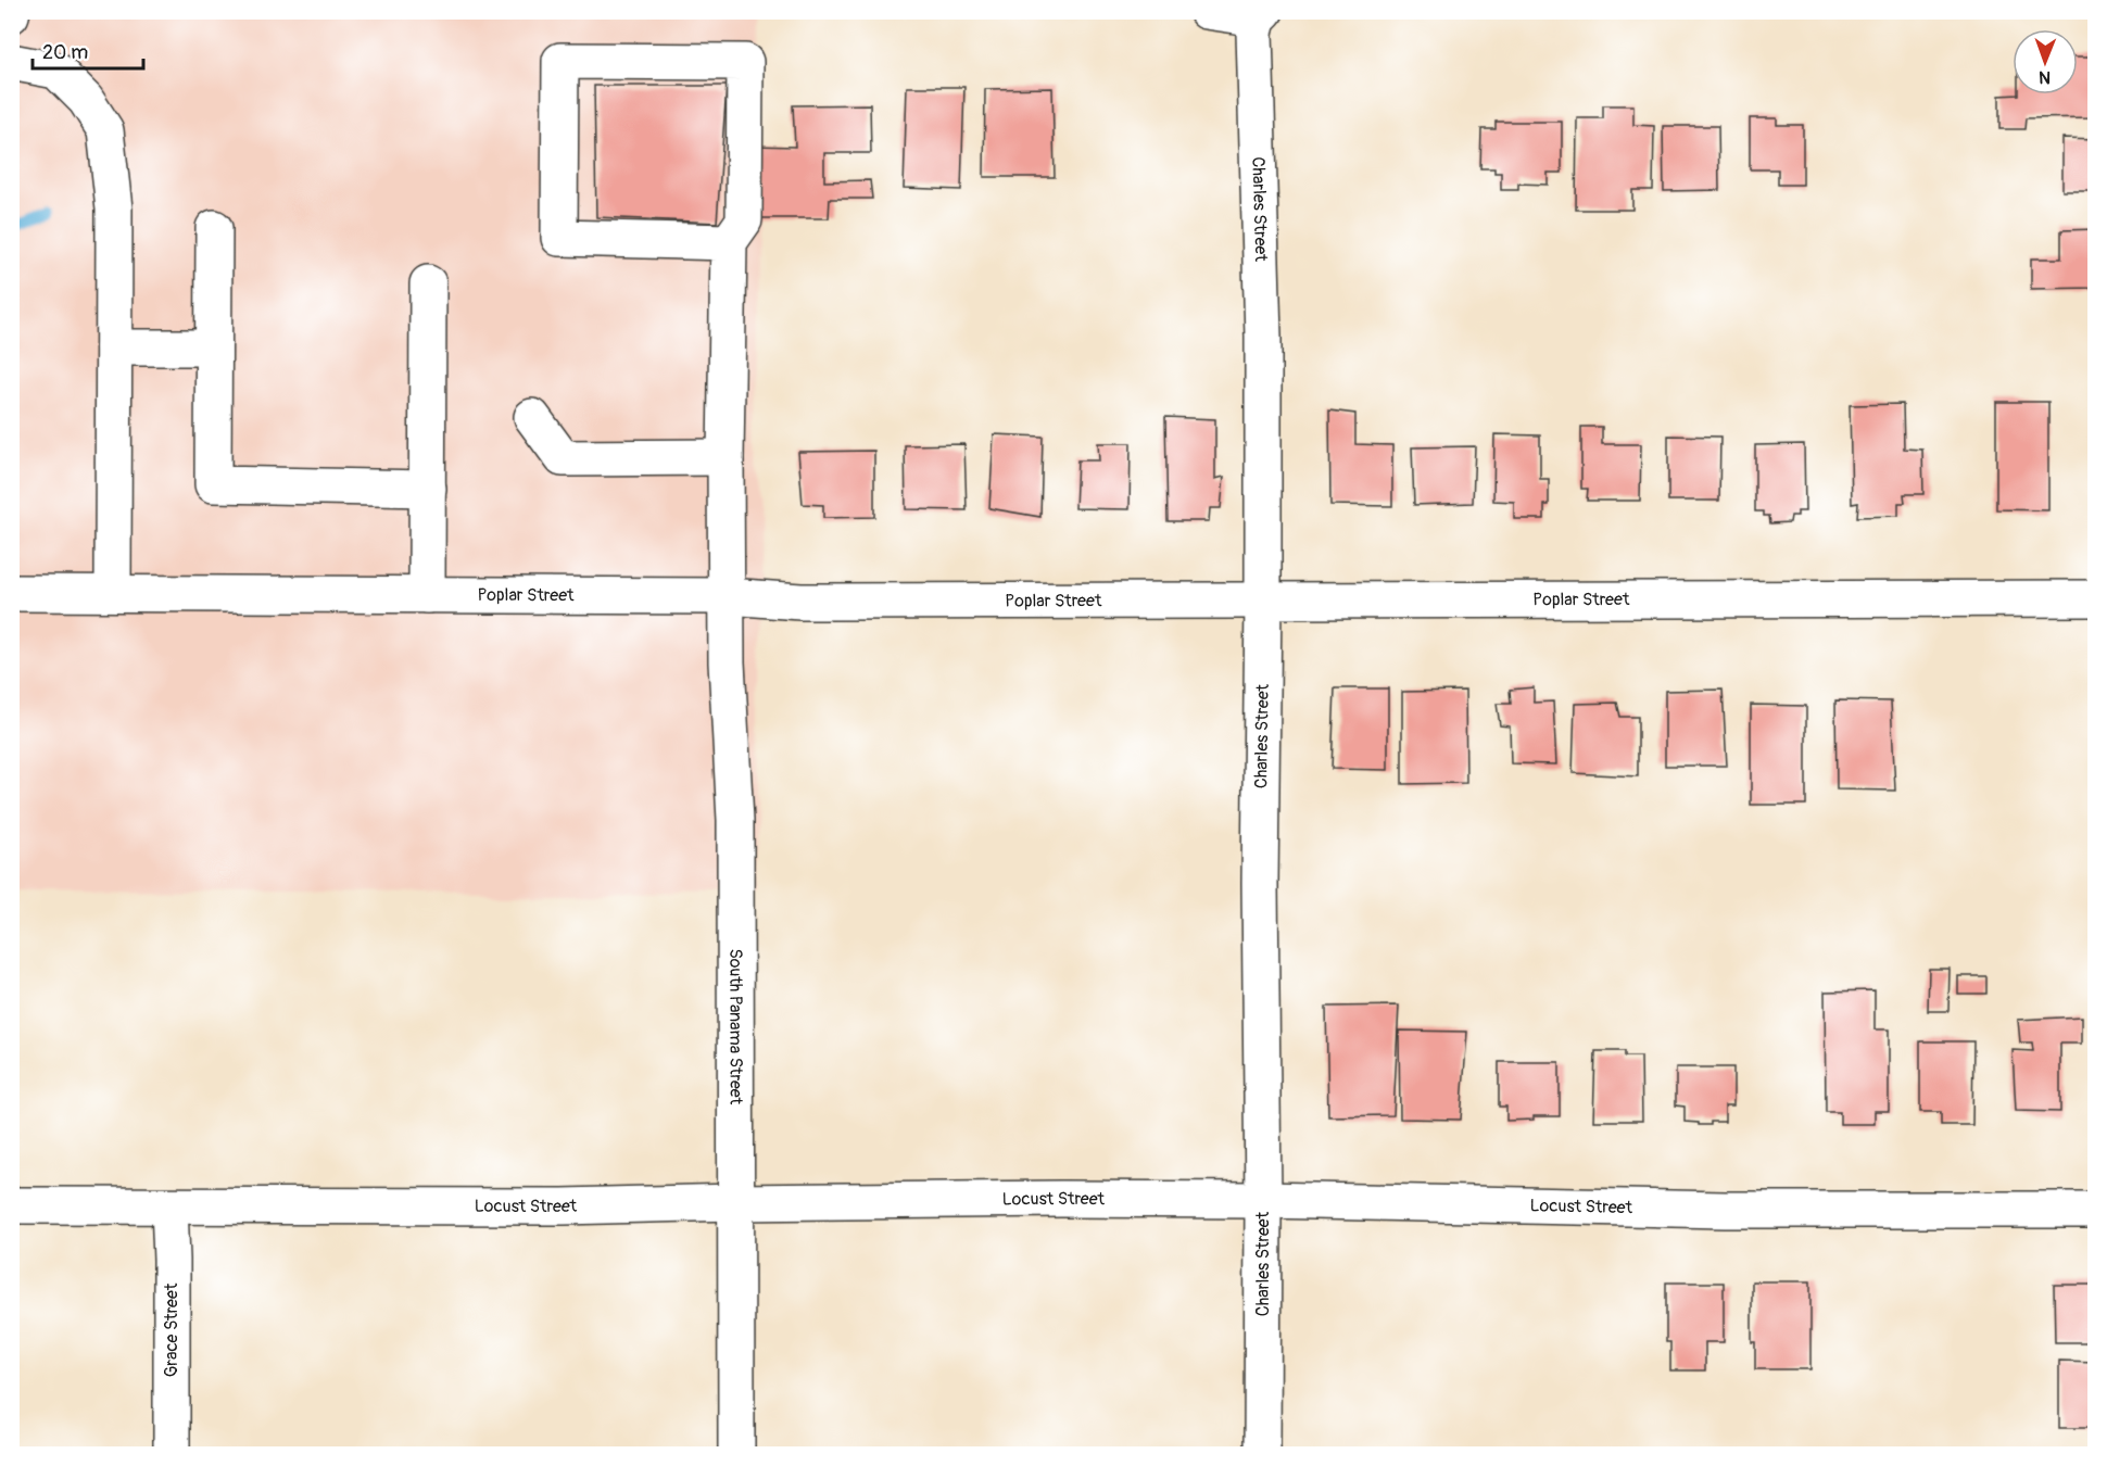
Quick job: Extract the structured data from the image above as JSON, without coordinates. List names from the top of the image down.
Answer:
{
  "streets": {
    "street": [
      "Charles Street",
      "Poplar Street",
      "South Panama Street",
      "Locust Street",
      "Grace Street"
    ]
  },
  "crossings": [
    ["Charles Street", "Poplar Street"],
    ["Charles Street", "Locust Street"],
    ["Poplar Street", "South Panama Street"],
    ["South Panama Street", "Locust Street"],
    ["Locust Street", "Grace Street"]
  ],
  "scale_bar": "20 m",
  "north": "bottom"
}
